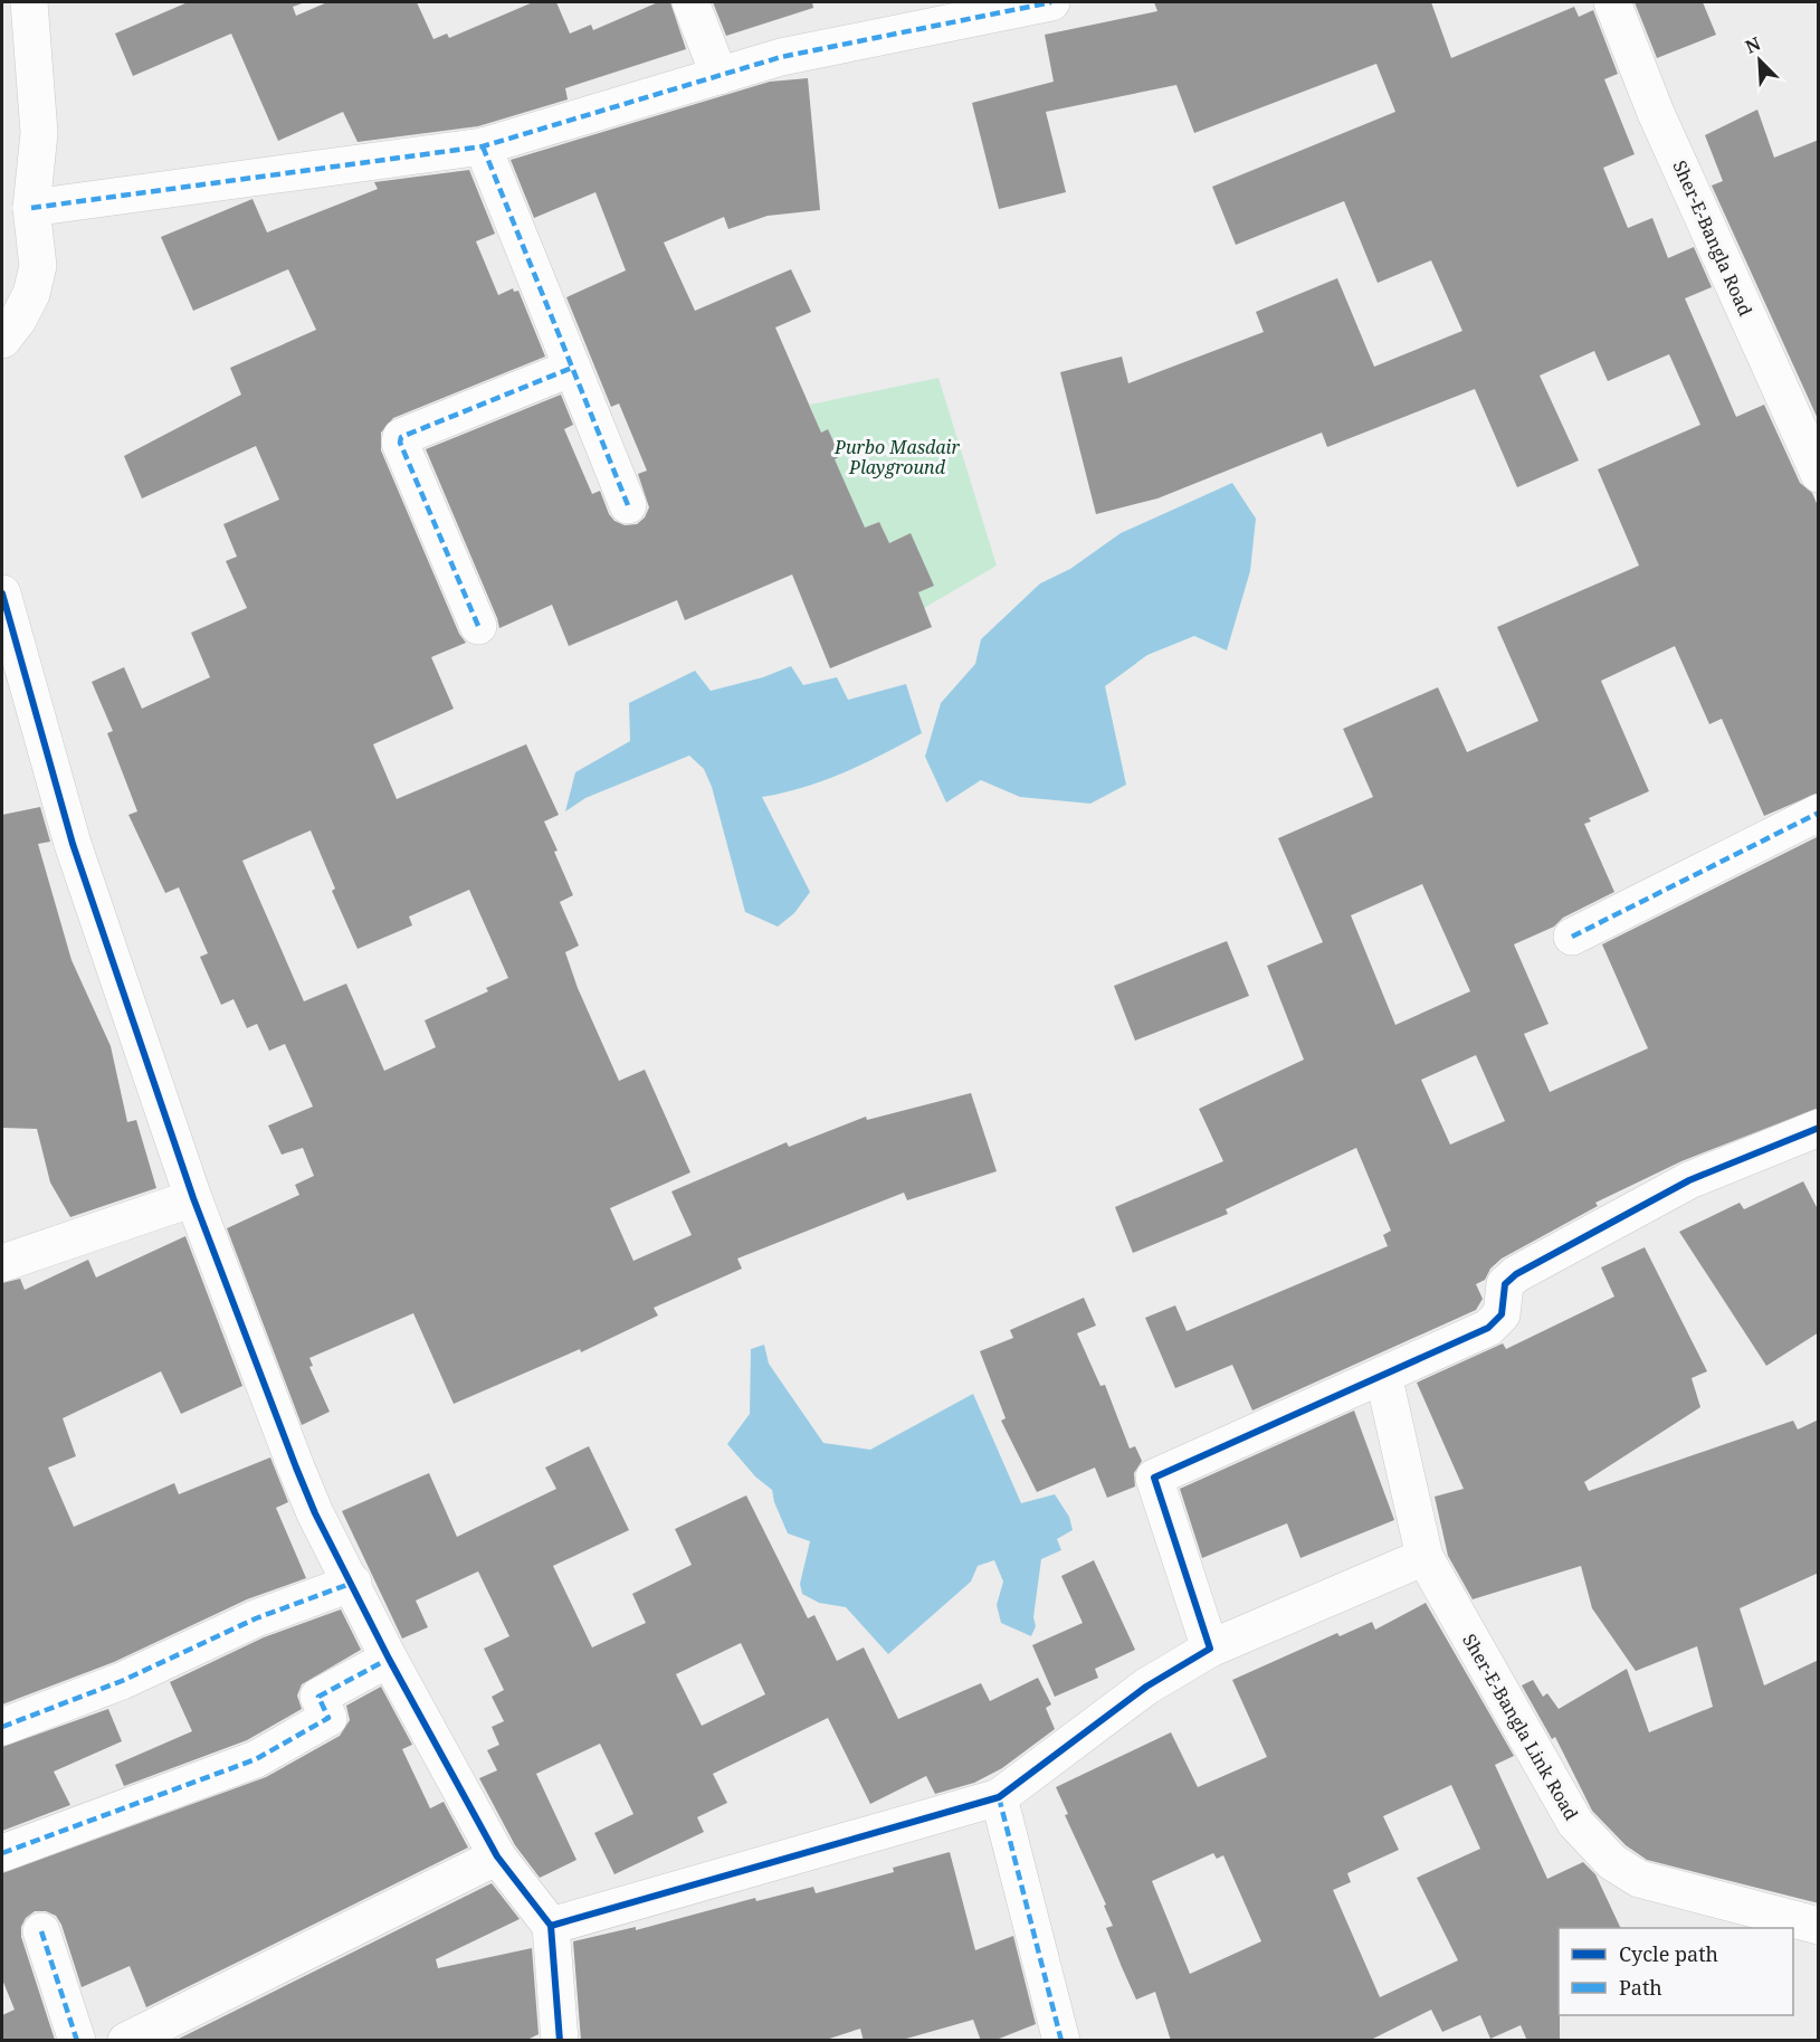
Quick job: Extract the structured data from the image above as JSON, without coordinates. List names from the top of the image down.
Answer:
{
  "streets": {
    "street": ["Sher-E-Bangla Road", "Sher-E-Bangla Link Road"]
  },
  "parks": ["Purbo Masdair Playground"],
  "legend": ["Cycle path", "Path"],
  "north": "top left"
}
